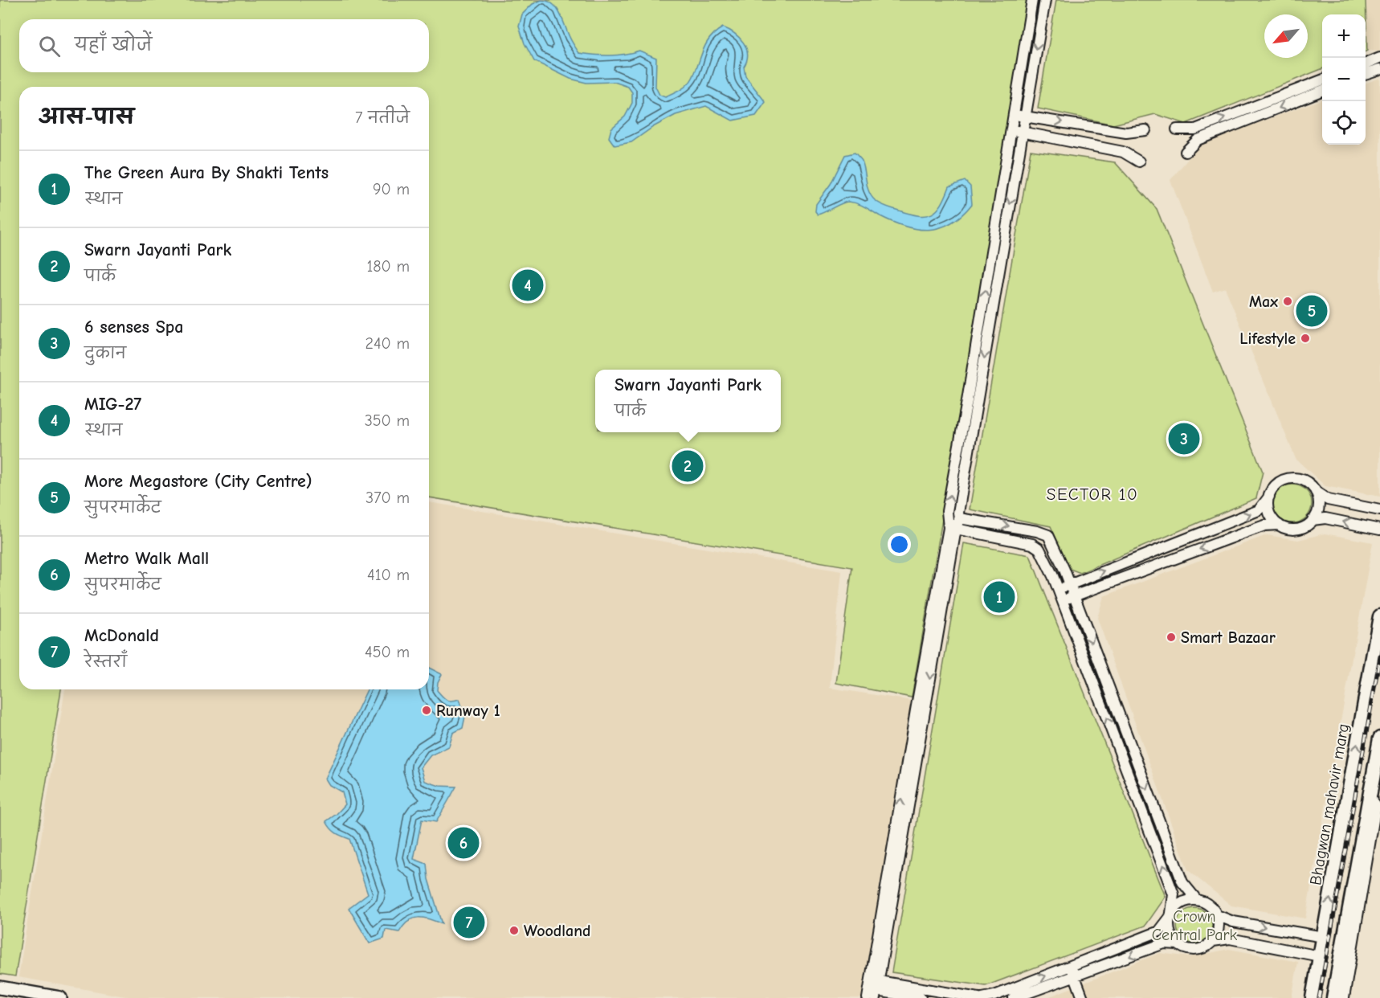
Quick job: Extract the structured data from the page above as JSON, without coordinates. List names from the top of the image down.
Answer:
{
  "streets": {
    "main road": ["Bhagwan mahavir marg"]
  },
  "districts": ["SECTOR 10"],
  "parks": ["Crown Central Park"],
  "places": [
    "Max",
    "Lifestyle",
    "Smart Bazaar",
    "Runway 1",
    "Woodland"
  ],
  "north": "bottom left",
  "page": {
    "map_buttons": ["+", "−"],
    "search": "यहाँ खोजें",
    "heading": ["आस-पास", "7 नतीजे"],
    "list": [
      {
        "mark": "1",
        "name": "The Green Aura By Shakti Tents",
        "note": "स्थान",
        "value": "90 m"
      },
      {
        "mark": "2",
        "name": "Swarn Jayanti Park",
        "note": "पार्क",
        "value": "180 m"
      },
      {
        "mark": "3",
        "name": "6 senses Spa",
        "note": "दुकान",
        "value": "240 m"
      },
      {
        "mark": "4",
        "name": "MIG-27",
        "note": "स्थान",
        "value": "350 m"
      },
      {
        "mark": "5",
        "name": "More Megastore (City Centre)",
        "note": "सुपरमार्केट",
        "value": "370 m"
      },
      {
        "mark": "6",
        "name": "Metro Walk Mall",
        "note": "सुपरमार्केट",
        "value": "410 m"
      },
      {
        "mark": "7",
        "name": "McDonald",
        "note": "रेस्तराँ",
        "value": "450 m"
      }
    ],
    "pins": [
      "4",
      "5",
      "3",
      "2",
      "1",
      "6",
      "7"
    ],
    "popup": ["Swarn Jayanti Park", "पार्क"]
  }
}
